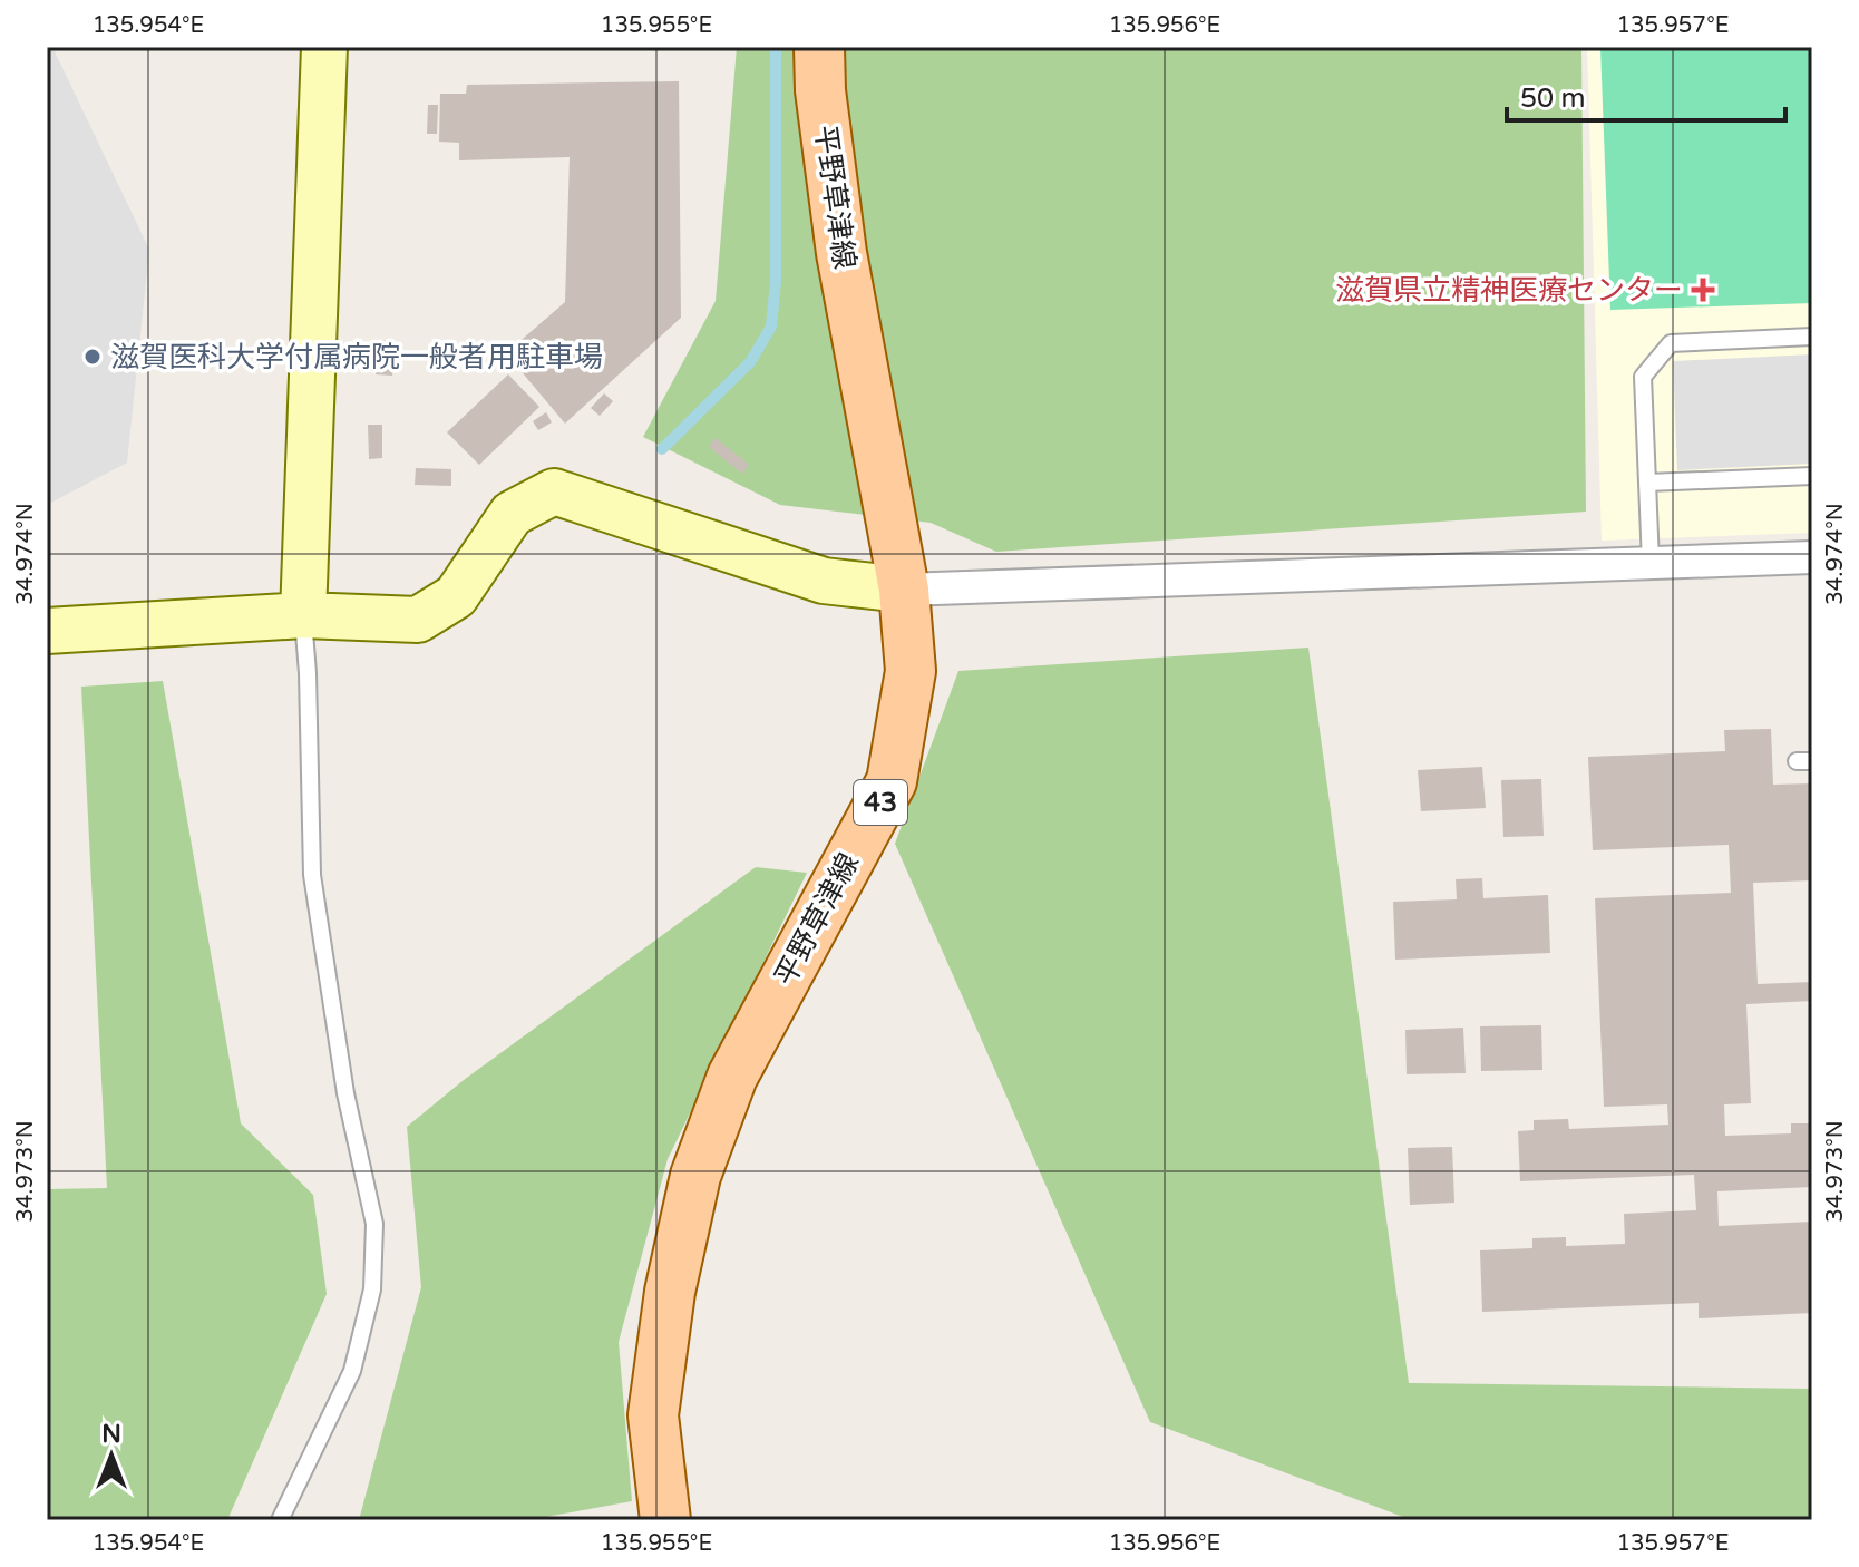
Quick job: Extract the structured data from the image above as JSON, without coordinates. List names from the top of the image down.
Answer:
{
  "streets": {
    "main road": ["平野草津線", "43"]
  },
  "places": {
    "health": ["滋賀県立精神医療センター"],
    "other": ["滋賀医科大学付属病院一般者用駐車場"]
  },
  "scale_bar": "50 m",
  "north": "top",
  "coordinates": [
    "135.954°E",
    "135.955°E",
    "135.956°E",
    "135.957°E",
    "34.974°N",
    "34.973°N"
  ]
}
